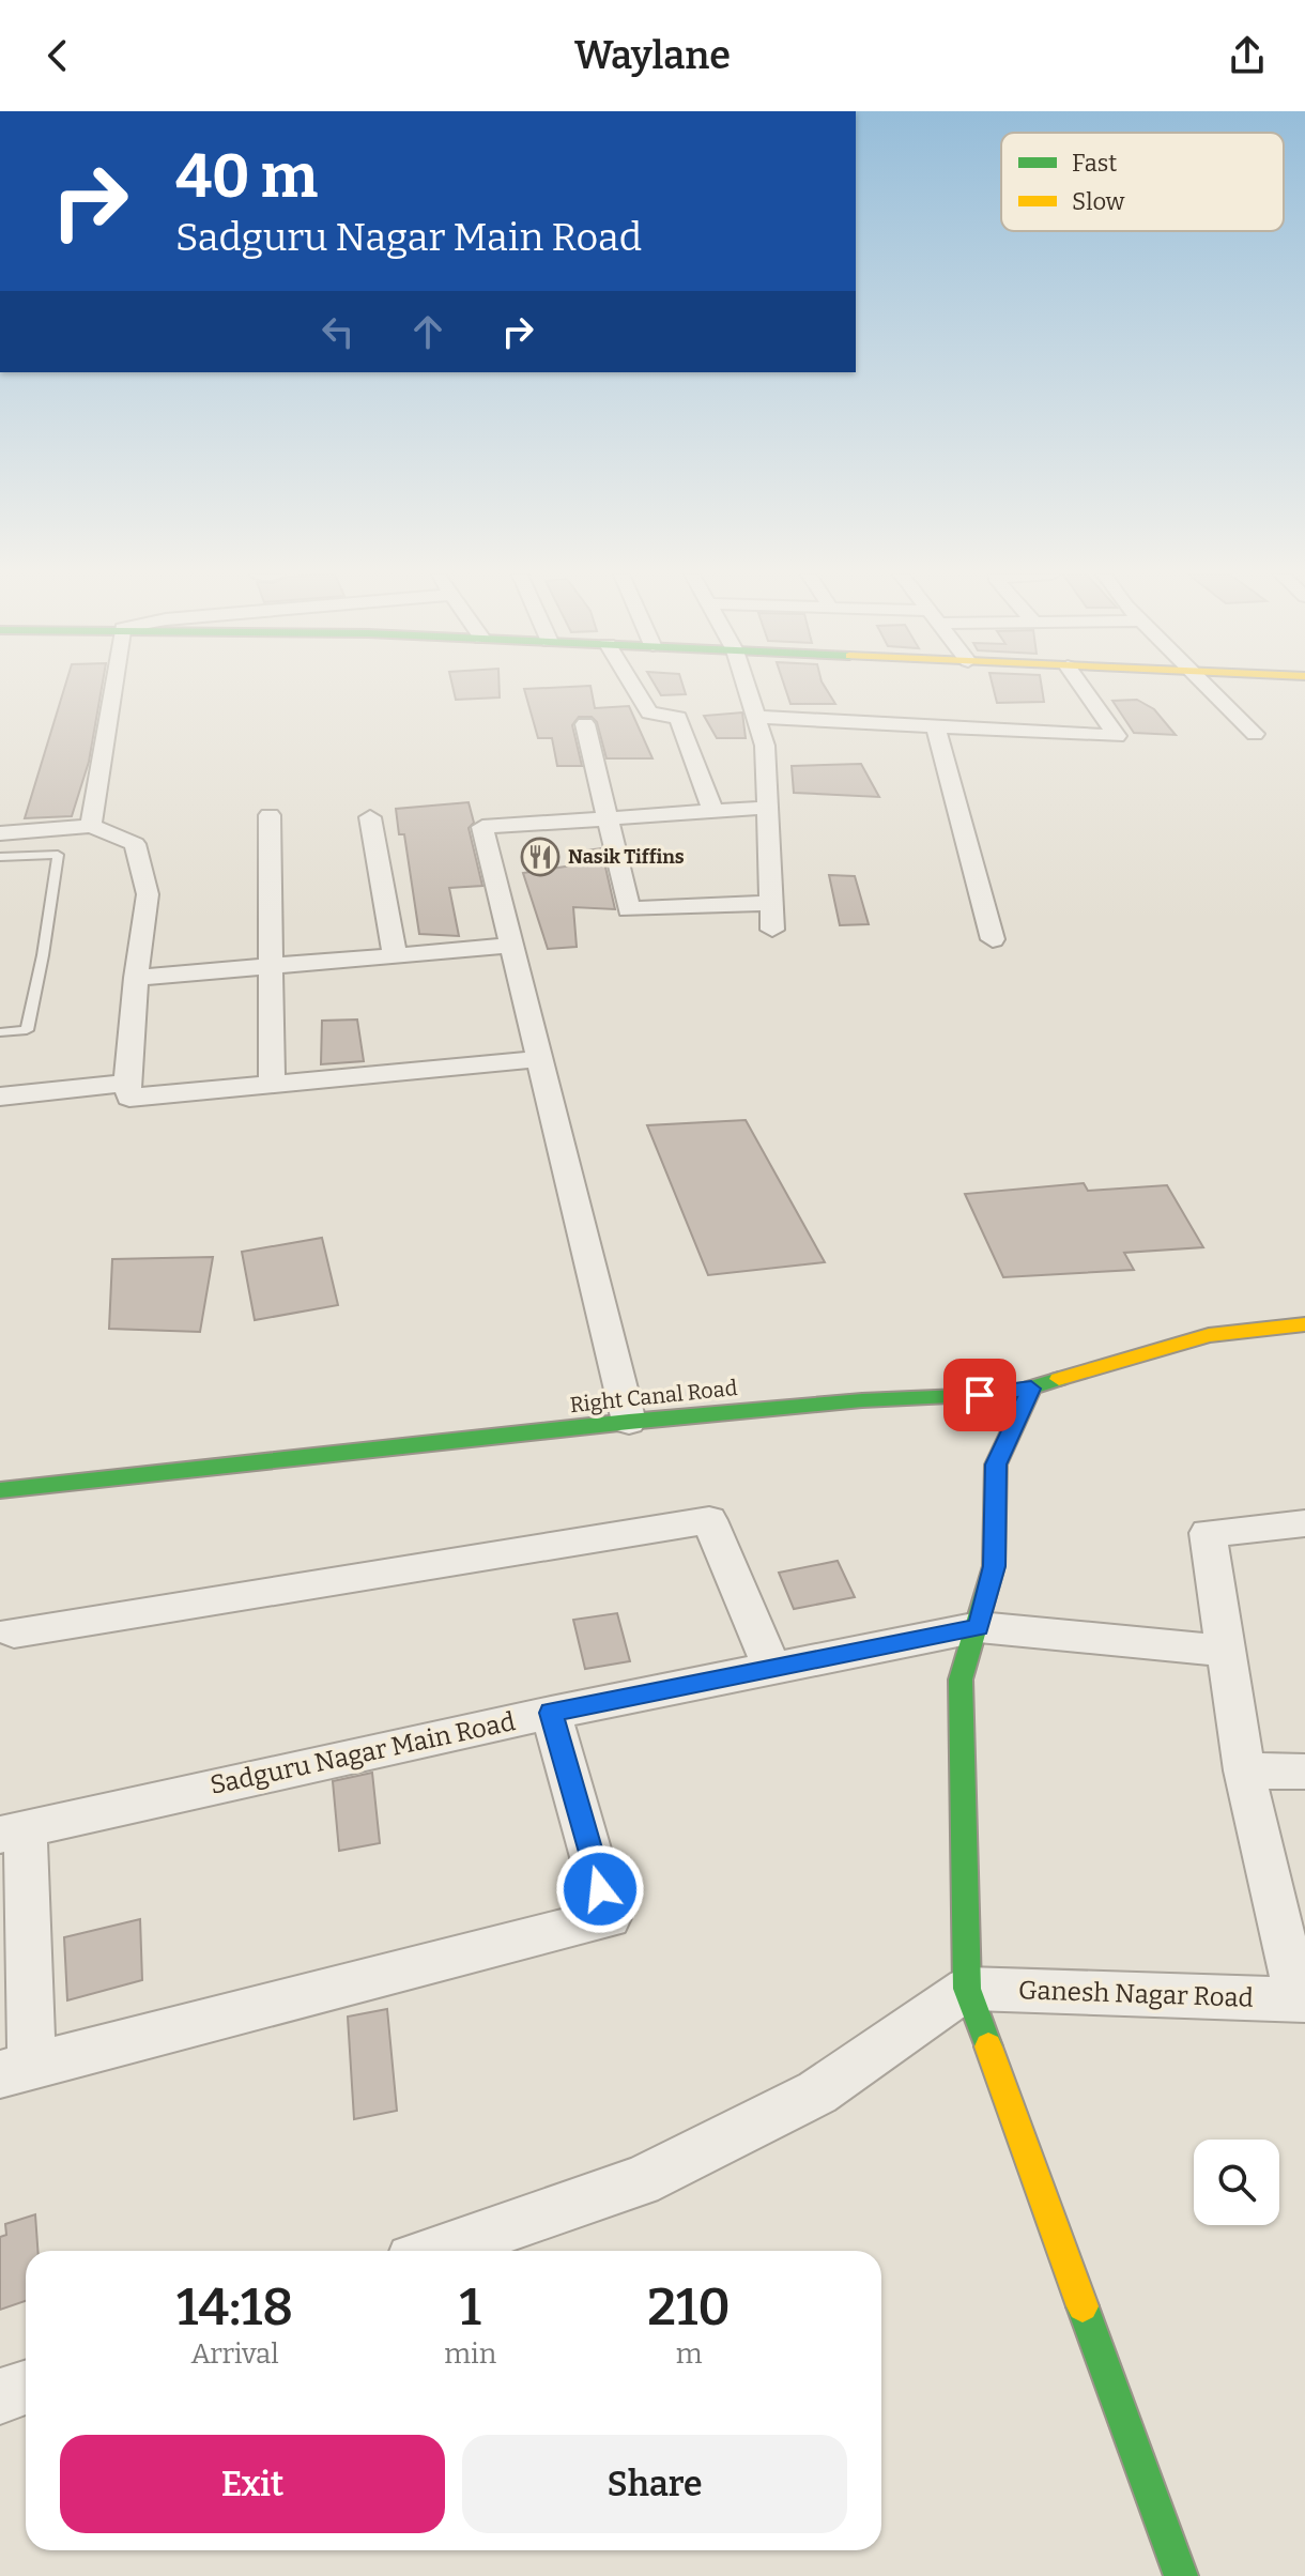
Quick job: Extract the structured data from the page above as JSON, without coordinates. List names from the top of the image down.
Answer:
{
  "streets": {
    "street": ["Right Canal Road", "Sadguru Nagar Main Road", "Ganesh Nagar Road"]
  },
  "places": {
    "restaurant": ["Nasik Tiffins"]
  },
  "legend": ["Fast", "Slow"],
  "page": {
    "header": "Waylane",
    "turn": ["40 m", "Sadguru Nagar Main Road"],
    "eta": [
      "14:18",
      "Arrival",
      "1",
      "min",
      "210",
      "m"
    ],
    "buttons": ["Exit", "Share"]
  }
}
